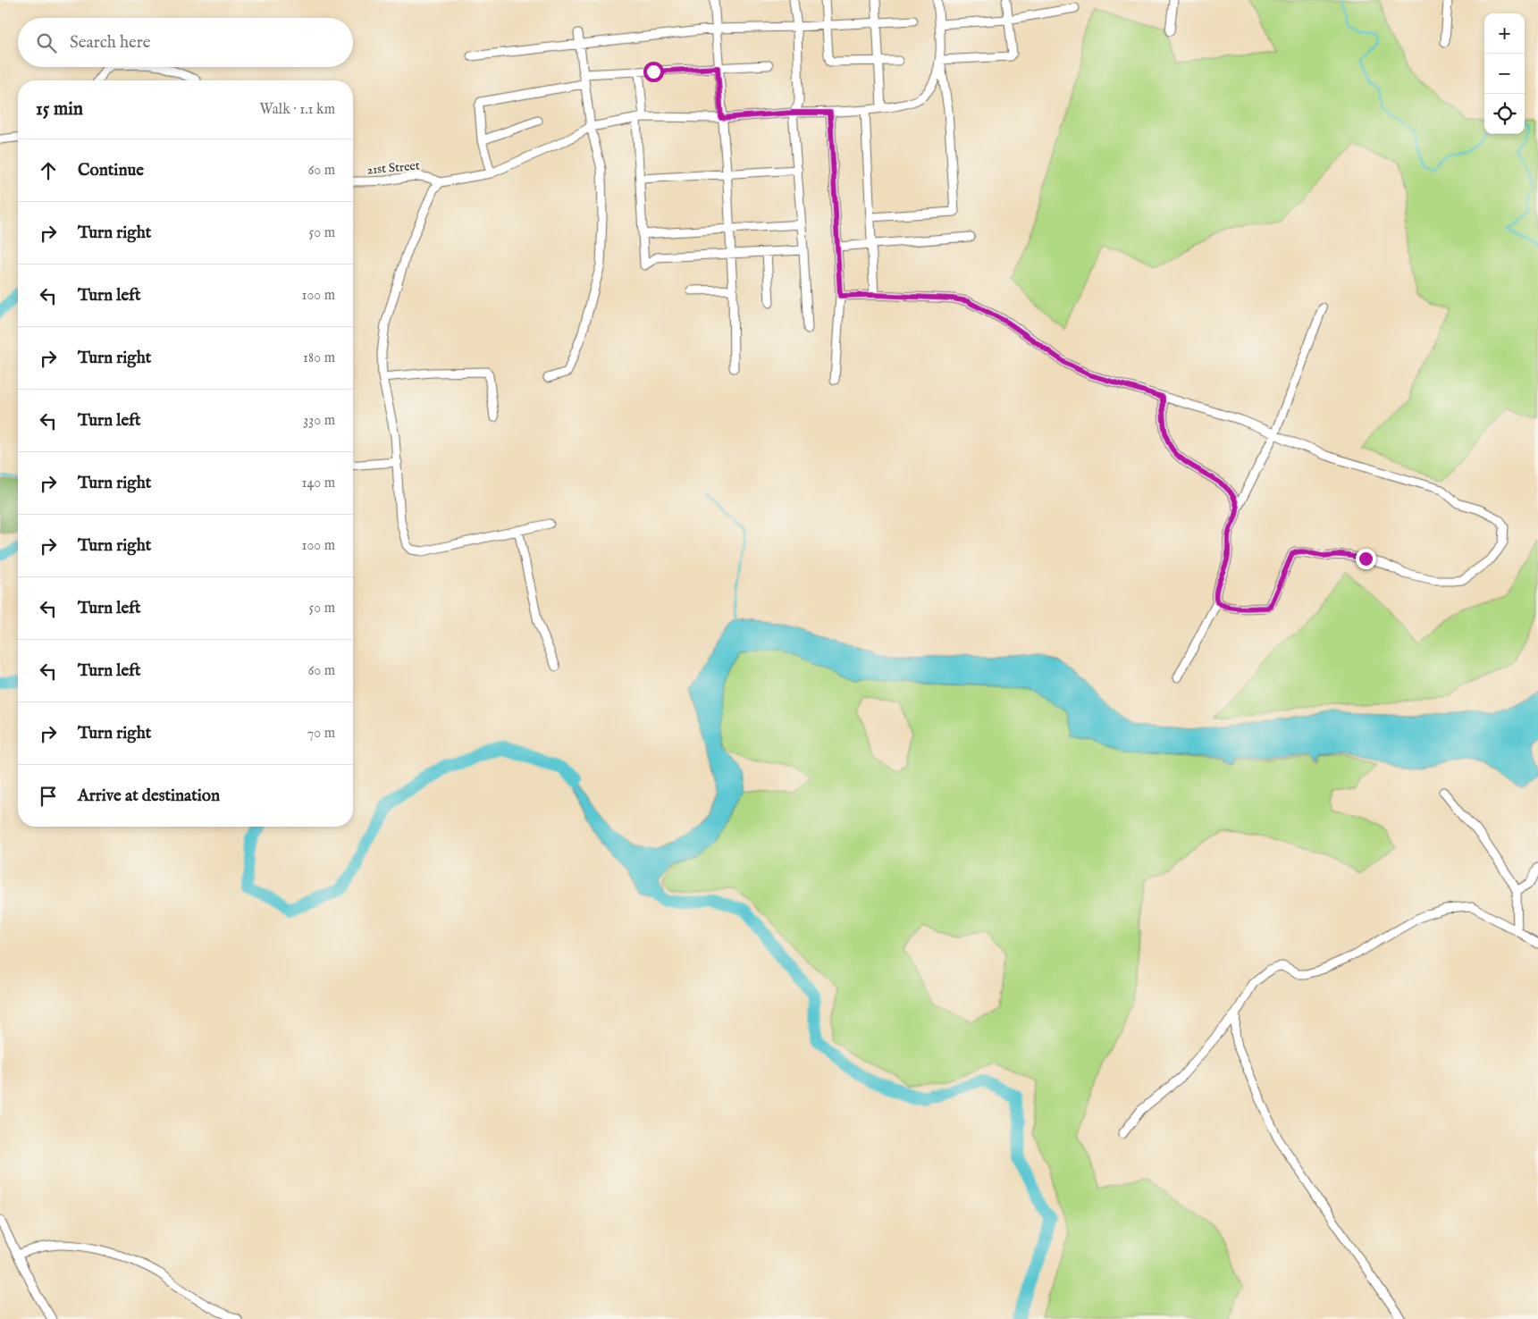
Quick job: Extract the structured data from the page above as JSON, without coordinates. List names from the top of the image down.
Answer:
{
  "streets": {
    "street": ["21st Street"]
  },
  "page": {
    "map_buttons": ["+", "−"],
    "search": "Search here",
    "heading": ["15 min", "Walk · 1.1 km"],
    "list": [
      ["Continue", "60 m"],
      ["Turn right", "50 m"],
      ["Turn left", "100 m"],
      ["Turn right", "180 m"],
      ["Turn left", "330 m"],
      ["Turn right", "140 m"],
      ["Turn right", "100 m"],
      ["Turn left", "50 m"],
      ["Turn left", "60 m"],
      ["Turn right", "70 m"],
      "Arrive at destination"
    ]
  }
}
